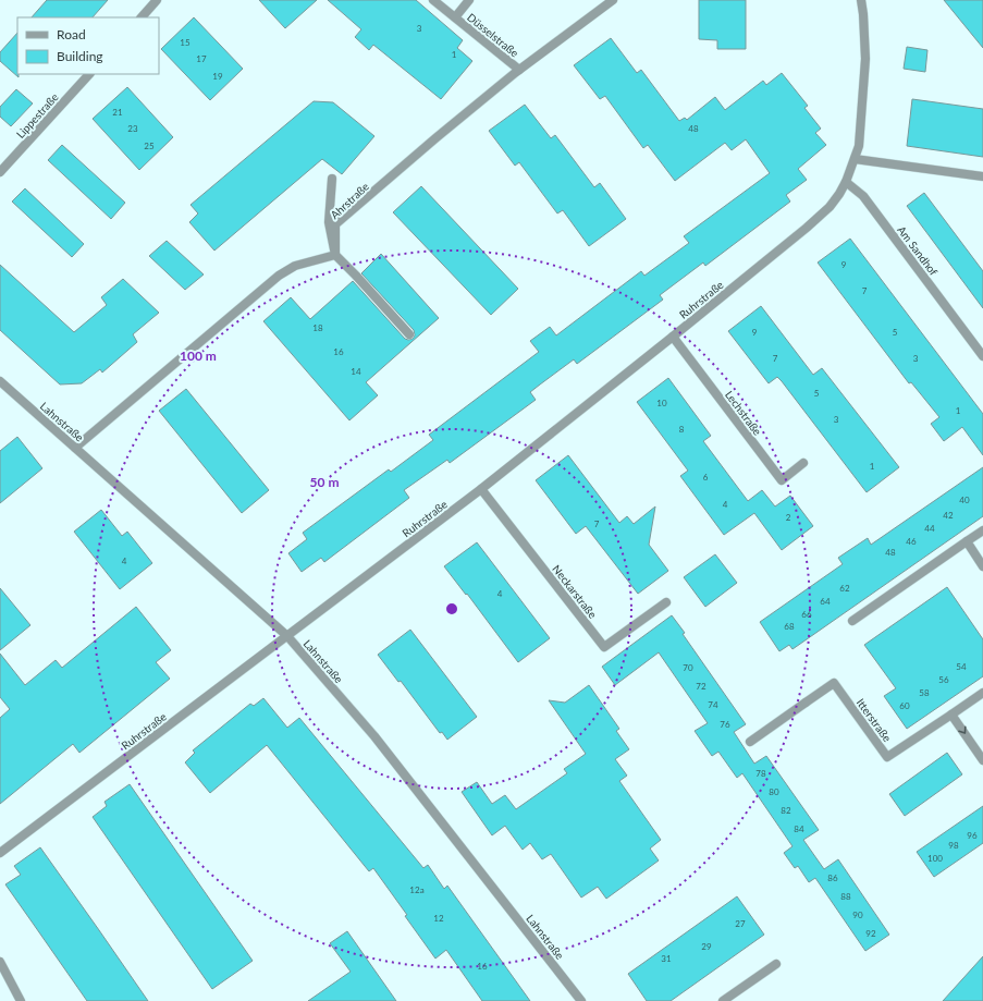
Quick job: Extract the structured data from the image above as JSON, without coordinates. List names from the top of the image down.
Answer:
{
  "streets": {
    "street": [
      "Düsselstraße",
      "Lippestraße",
      "Ahrstraße",
      "Am Sandhof",
      "Ruhrstraße",
      "Lechstraße",
      "Lahnstraße",
      "Neckarstraße",
      "Itterstraße"
    ]
  },
  "crossings": [
    ["Düsselstraße", "Ahrstraße"],
    ["Am Sandhof", "Ruhrstraße"],
    ["Ruhrstraße", "Lechstraße"],
    ["Ruhrstraße", "Lahnstraße"],
    ["Ruhrstraße", "Neckarstraße"]
  ],
  "house_numbers": [
    "3",
    "15",
    "1",
    "17",
    "19",
    "21",
    "23",
    "48",
    "25",
    "9",
    "7",
    "18",
    "9",
    "5",
    "16",
    "7",
    "3",
    "14",
    "5",
    "10",
    "1",
    "3",
    "8",
    "1",
    "6",
    "40",
    "4",
    "42",
    "2",
    "7",
    "44",
    "46",
    "48",
    "4",
    "62",
    "4",
    "64",
    "66",
    "68",
    "54",
    "70",
    "56",
    "72",
    "58",
    "74",
    "60",
    "76",
    "78",
    "80",
    "82",
    "84",
    "96",
    "98",
    "100",
    "86",
    "12a",
    "88",
    "90",
    "12",
    "27",
    "92",
    "29",
    "31",
    "16"
  ],
  "legend": ["Road", "Building"],
  "rings": ["100 m", "50 m"]
}
